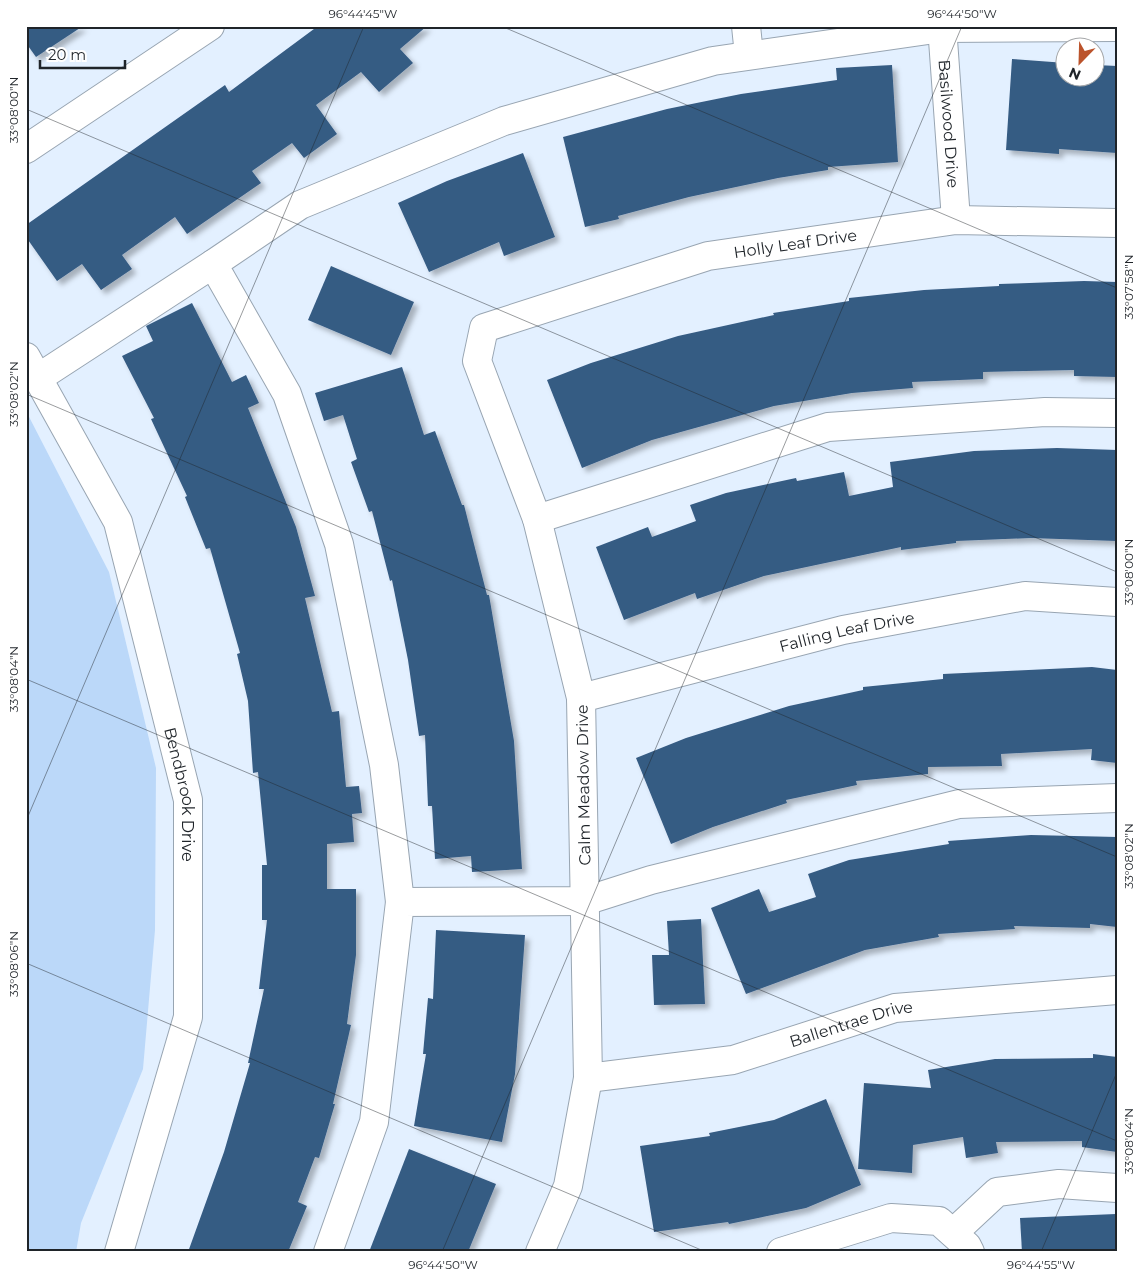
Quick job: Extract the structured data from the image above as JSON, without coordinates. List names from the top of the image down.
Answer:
{
  "streets": {
    "street": [
      "Basilwood Drive",
      "Holly Leaf Drive",
      "Falling Leaf Drive",
      "Calm Meadow Drive",
      "Bendbrook Drive",
      "Ballentrae Drive"
    ]
  },
  "crossings": [
    ["Basilwood Drive", "Holly Leaf Drive"],
    ["Holly Leaf Drive", "Calm Meadow Drive"],
    ["Falling Leaf Drive", "Calm Meadow Drive"],
    ["Calm Meadow Drive", "Ballentrae Drive"]
  ],
  "scale_bar": "20 m",
  "north": "bottom left",
  "coordinates": [
    "96°44'45\"W",
    "96°44'50\"W",
    "33°08'00\"N",
    "33°07'58\"N",
    "33°08'02\"N",
    "33°08'04\"N",
    "33°08'06\"N",
    "96°44'55\"W"
  ]
}
